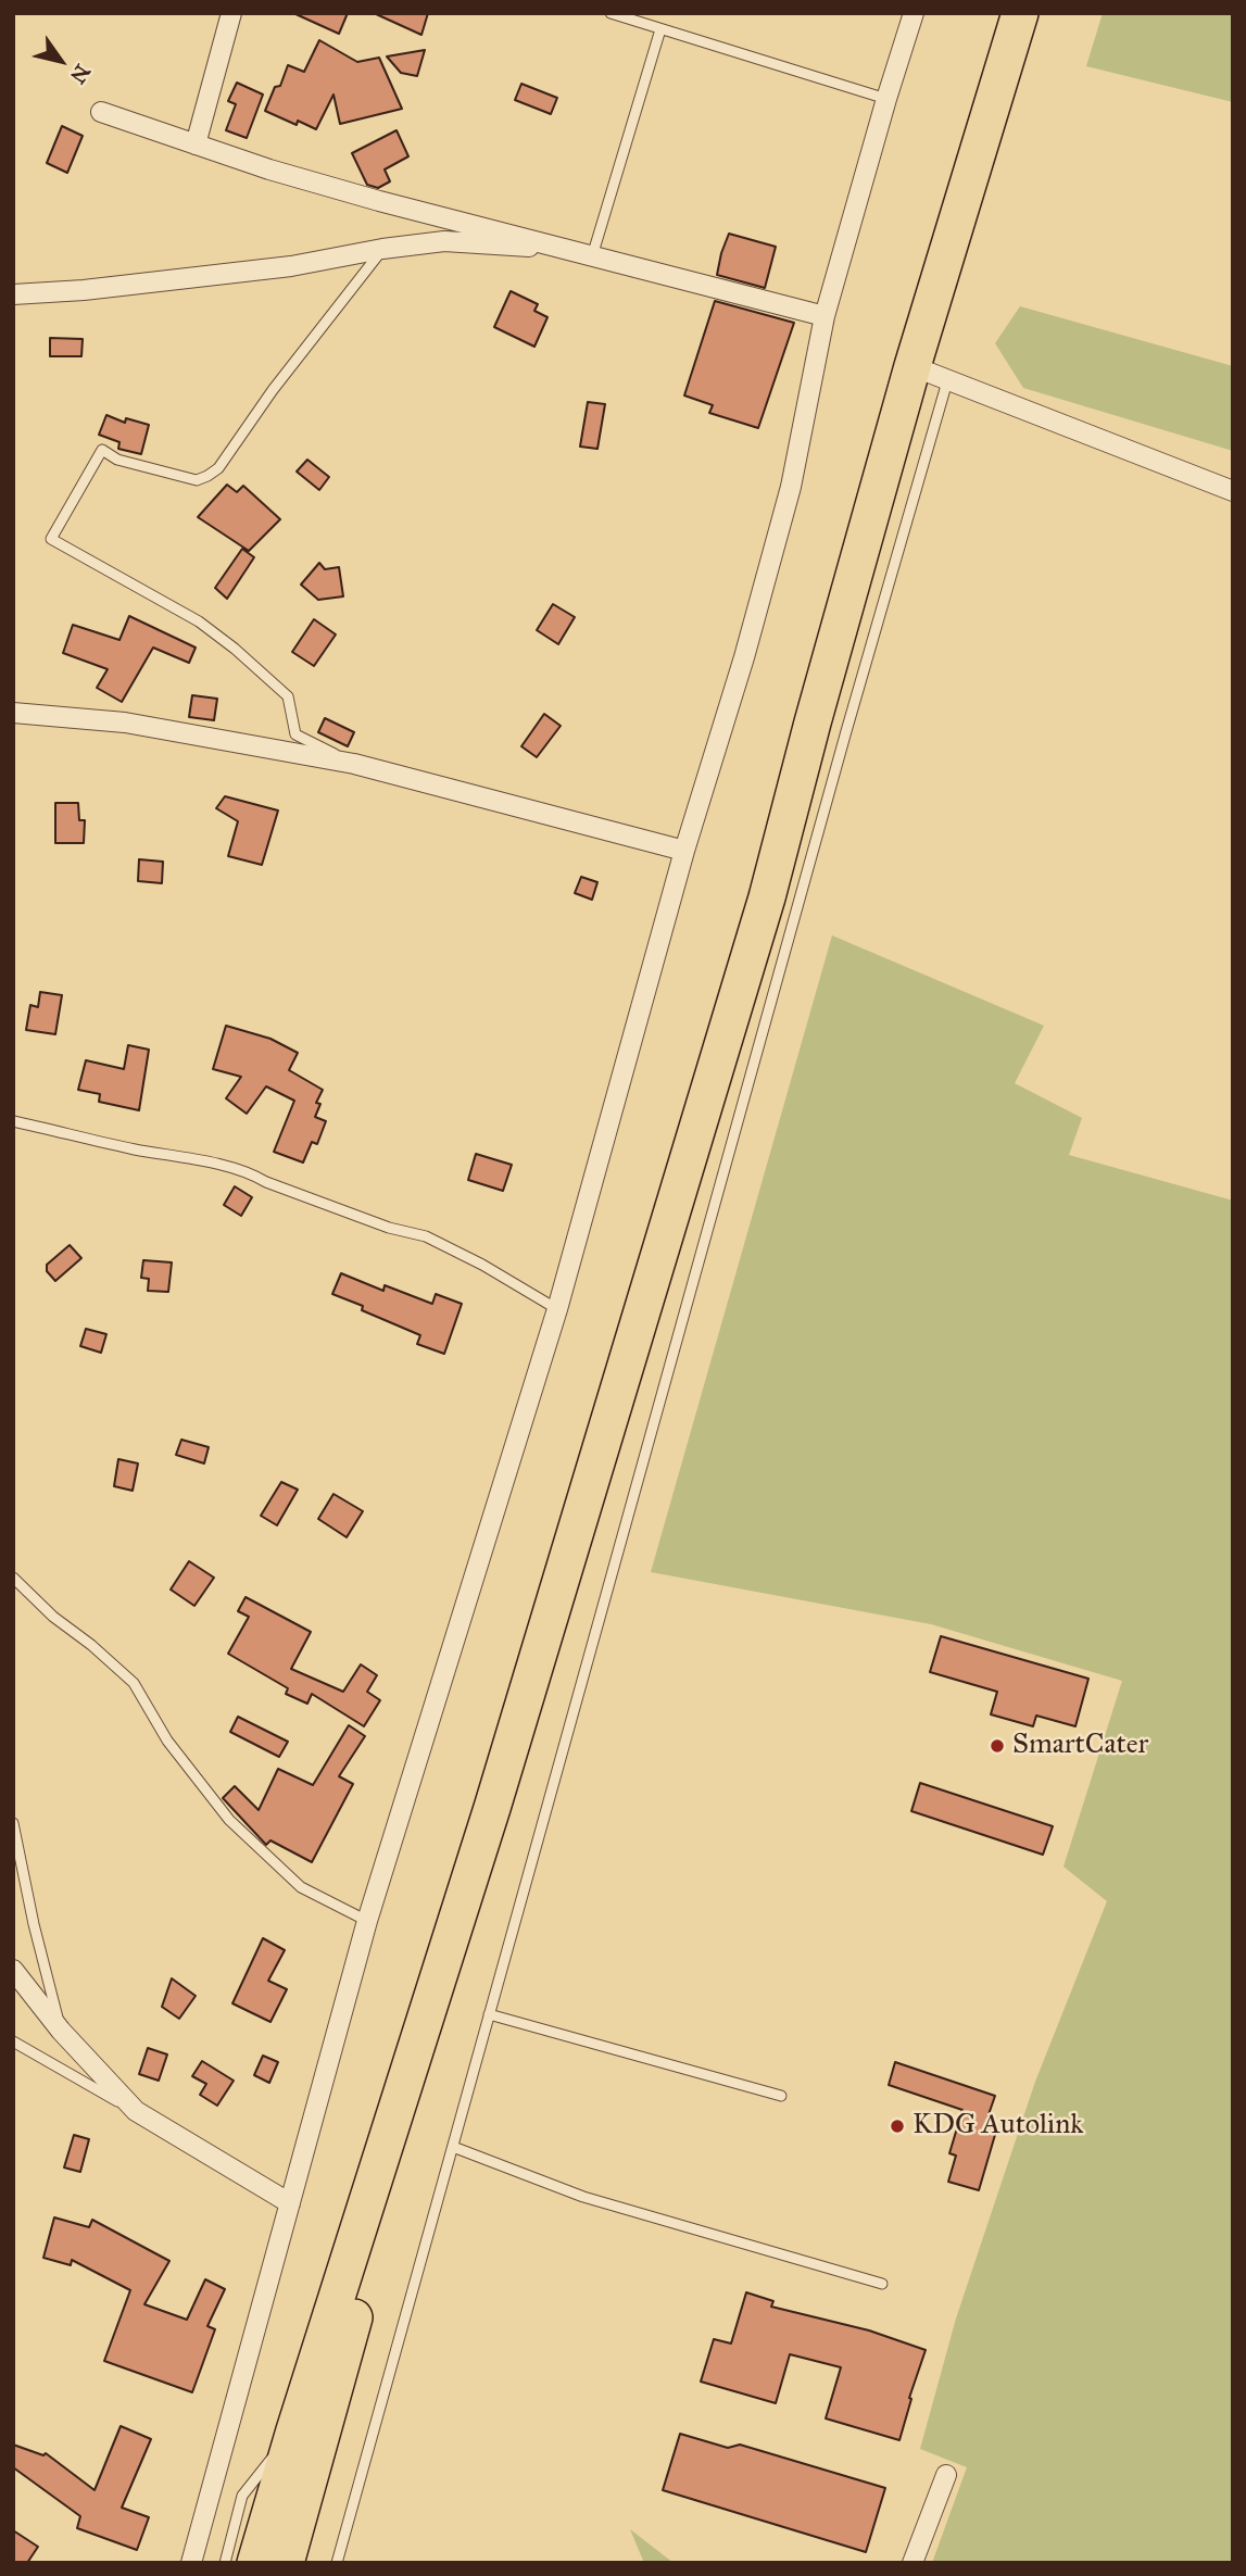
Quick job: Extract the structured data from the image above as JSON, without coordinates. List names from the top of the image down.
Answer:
{
  "places": ["SmartCater", "KDG Autolink"],
  "north": "bottom right"
}
